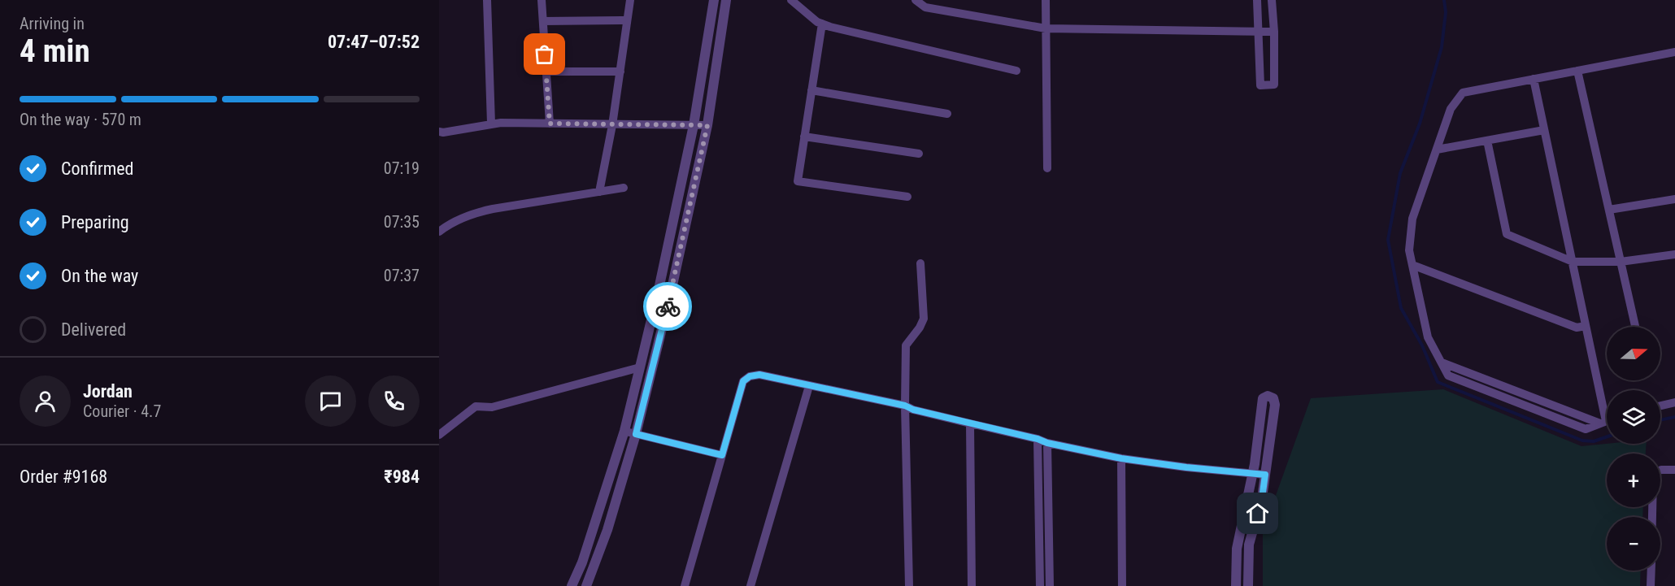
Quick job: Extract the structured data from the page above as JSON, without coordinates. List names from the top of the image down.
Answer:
{
  "north": "right",
  "page": {
    "heading": ["4 min", "Arriving in", "07:47–07:52"],
    "panel": [
      "Jordan",
      "Courier · 4.7",
      "Order #9168",
      "₹984"
    ],
    "bar": "On the way · 570 m",
    "list": [
      ["Confirmed", "07:19"],
      ["Preparing", "07:35"],
      ["On the way", "07:37"],
      "Delivered"
    ],
    "map_buttons": ["+", "−"]
  }
}
